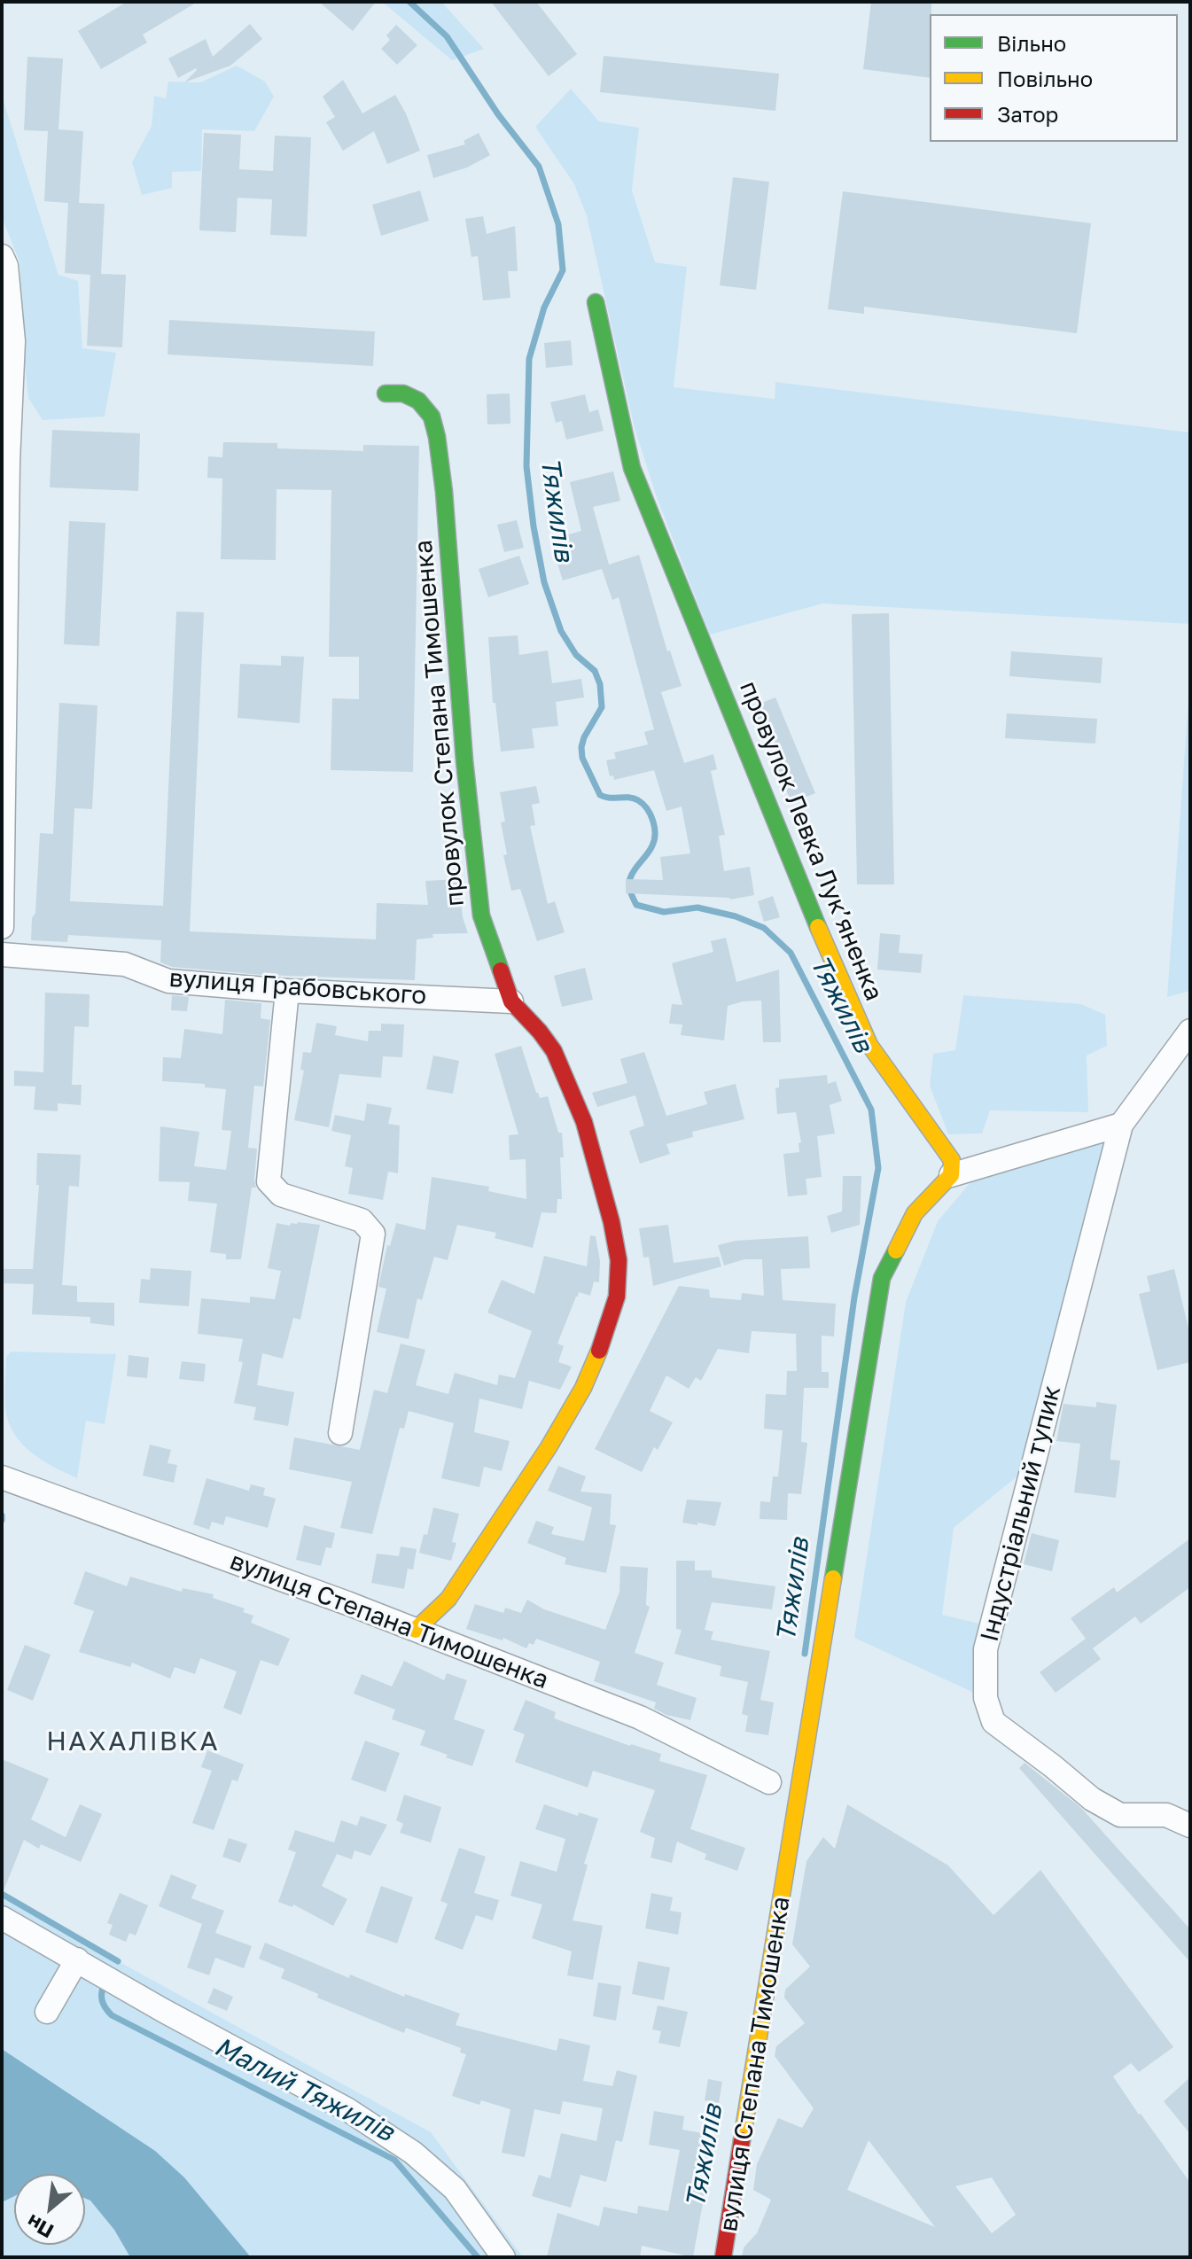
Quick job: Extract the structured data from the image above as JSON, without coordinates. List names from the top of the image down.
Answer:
{
  "streets": {
    "street": [
      "провулок Степана Тимошенка",
      "провулок Левка Лукʼяненка",
      "вулиця Грабовського",
      "Індустріальний тупик",
      "вулиця Степана Тимошенка"
    ]
  },
  "crossings": [
    ["провулок Степана Тимошенка", "вулиця Грабовського"],
    ["провулок Степана Тимошенка", "вулиця Степана Тимошенка"],
    ["провулок Левка Лукʼяненка", "вулиця Степана Тимошенка"]
  ],
  "districts": ["НАХАЛІВКА"],
  "water": ["Тяжилів", "Малий Тяжилів"],
  "legend": ["Вільно", "Повільно", "Затор"],
  "north": "bottom left"
}
